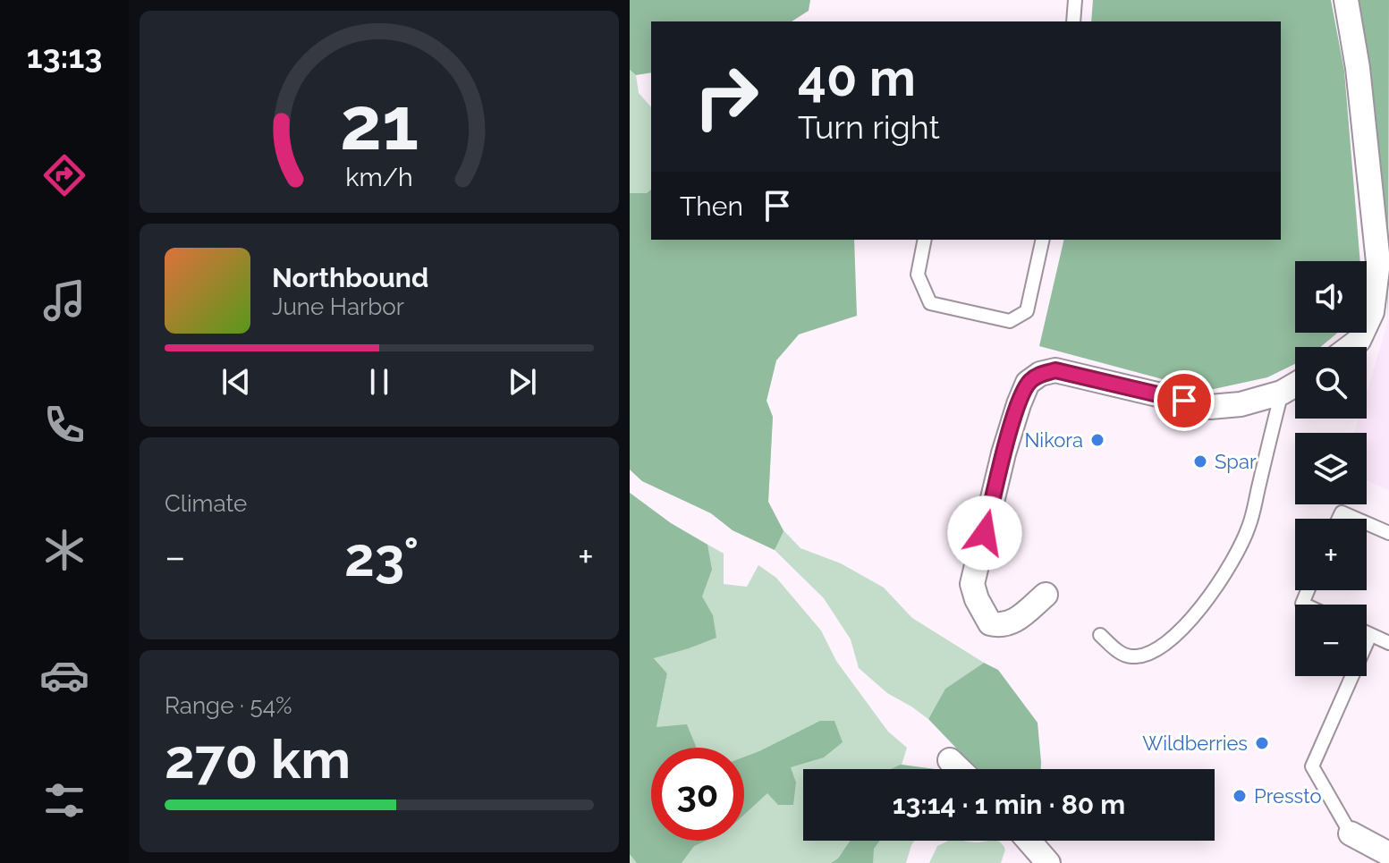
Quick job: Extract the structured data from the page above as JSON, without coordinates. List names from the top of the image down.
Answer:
{
  "places": [
    "Nikora",
    "Spar",
    "Wildberries",
    "Pressto"
  ],
  "page": {
    "tabs": "13:13",
    "turn": ["40 m", "Turn right"],
    "then": "Then",
    "song": ["Northbound", "June Harbor"],
    "map_buttons": ["+", "−"],
    "tile": [
      "Climate",
      ["Range · 54%", "270 km"]
    ],
    "heat": ["−", "23°", "+"],
    "limit": "30",
    "trip": "13:14 · 1 min · 80 m",
    "gauge": ["21", "km/h"]
  }
}
